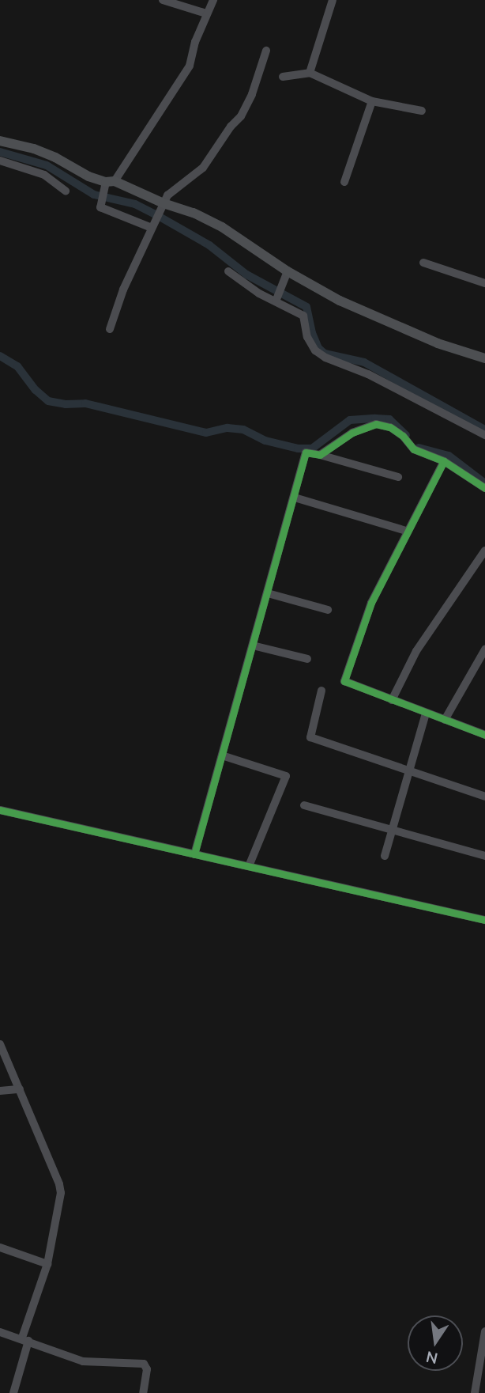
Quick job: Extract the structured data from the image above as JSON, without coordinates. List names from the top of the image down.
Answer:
{
  "north": "bottom"
}
